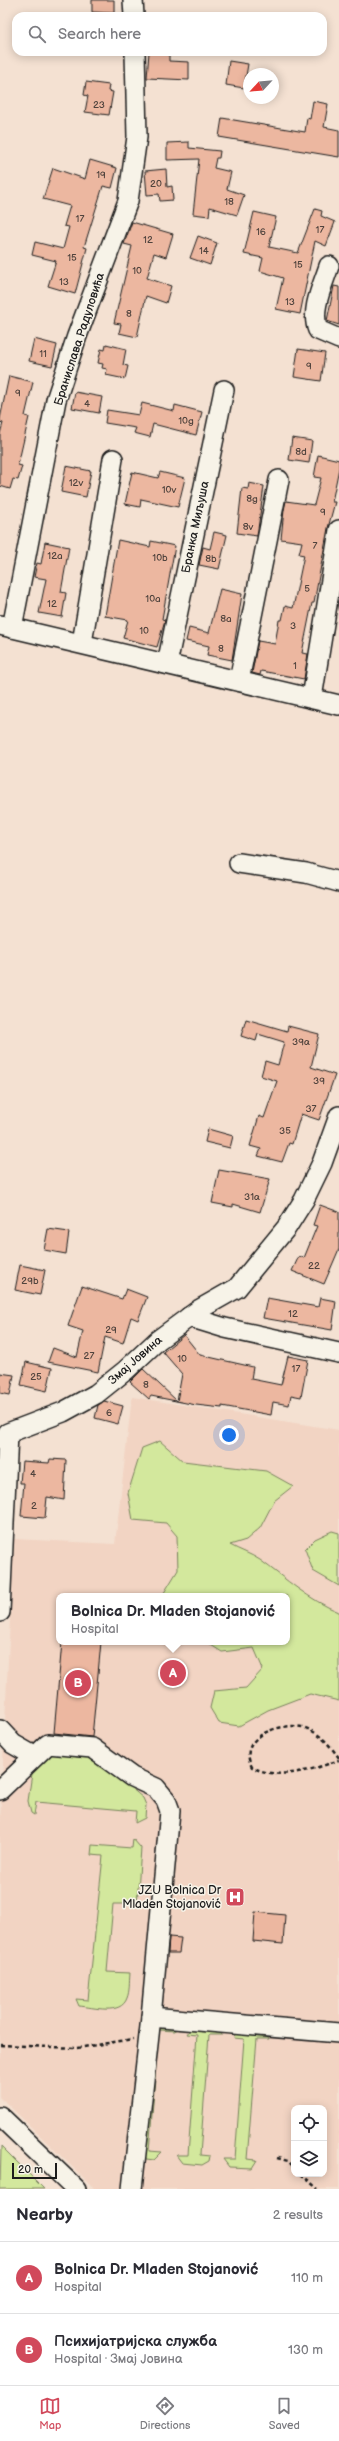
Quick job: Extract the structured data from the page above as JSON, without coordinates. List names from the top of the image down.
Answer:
{
  "streets": {
    "street": ["Бранислава Радуловића", "Бранка Миљуша", "Змај Јовина"]
  },
  "places": {
    "hospital": ["JZU Bolnica Dr Mladen Stojanović"]
  },
  "house_numbers": [
    "23",
    "19",
    "20",
    "18",
    "17",
    "17",
    "16",
    "12",
    "14",
    "15",
    "15",
    "10",
    "13",
    "13",
    "8",
    "11",
    "9",
    "9",
    "4",
    "10g",
    "8d",
    "12v",
    "10v",
    "8g",
    "9",
    "8v",
    "7",
    "12a",
    "10b",
    "8b",
    "5",
    "10a",
    "12",
    "8a",
    "3",
    "10",
    "8",
    "1",
    "39а",
    "39",
    "37",
    "35",
    "31а",
    "22",
    "29b",
    "12",
    "29",
    "27",
    "10",
    "17",
    "25",
    "8",
    "6",
    "4",
    "2"
  ],
  "scale_bar": "20 m",
  "north": "bottom left",
  "page": {
    "search": "Search here",
    "popup": ["Bolnica Dr. Mladen Stojanović", "Hospital"],
    "pins": ["A", "B"],
    "scale": "20 m",
    "heading": ["Nearby", "2 results"],
    "list": [
      {
        "mark": "A",
        "name": "Bolnica Dr. Mladen Stojanović",
        "note": "Hospital",
        "value": "110 m"
      },
      {
        "mark": "B",
        "name": "Психијатријска служба",
        "note": "Hospital · Змај Јовина",
        "value": "130 m"
      }
    ],
    "nav": ["Map", "Directions", "Saved"]
  }
}
